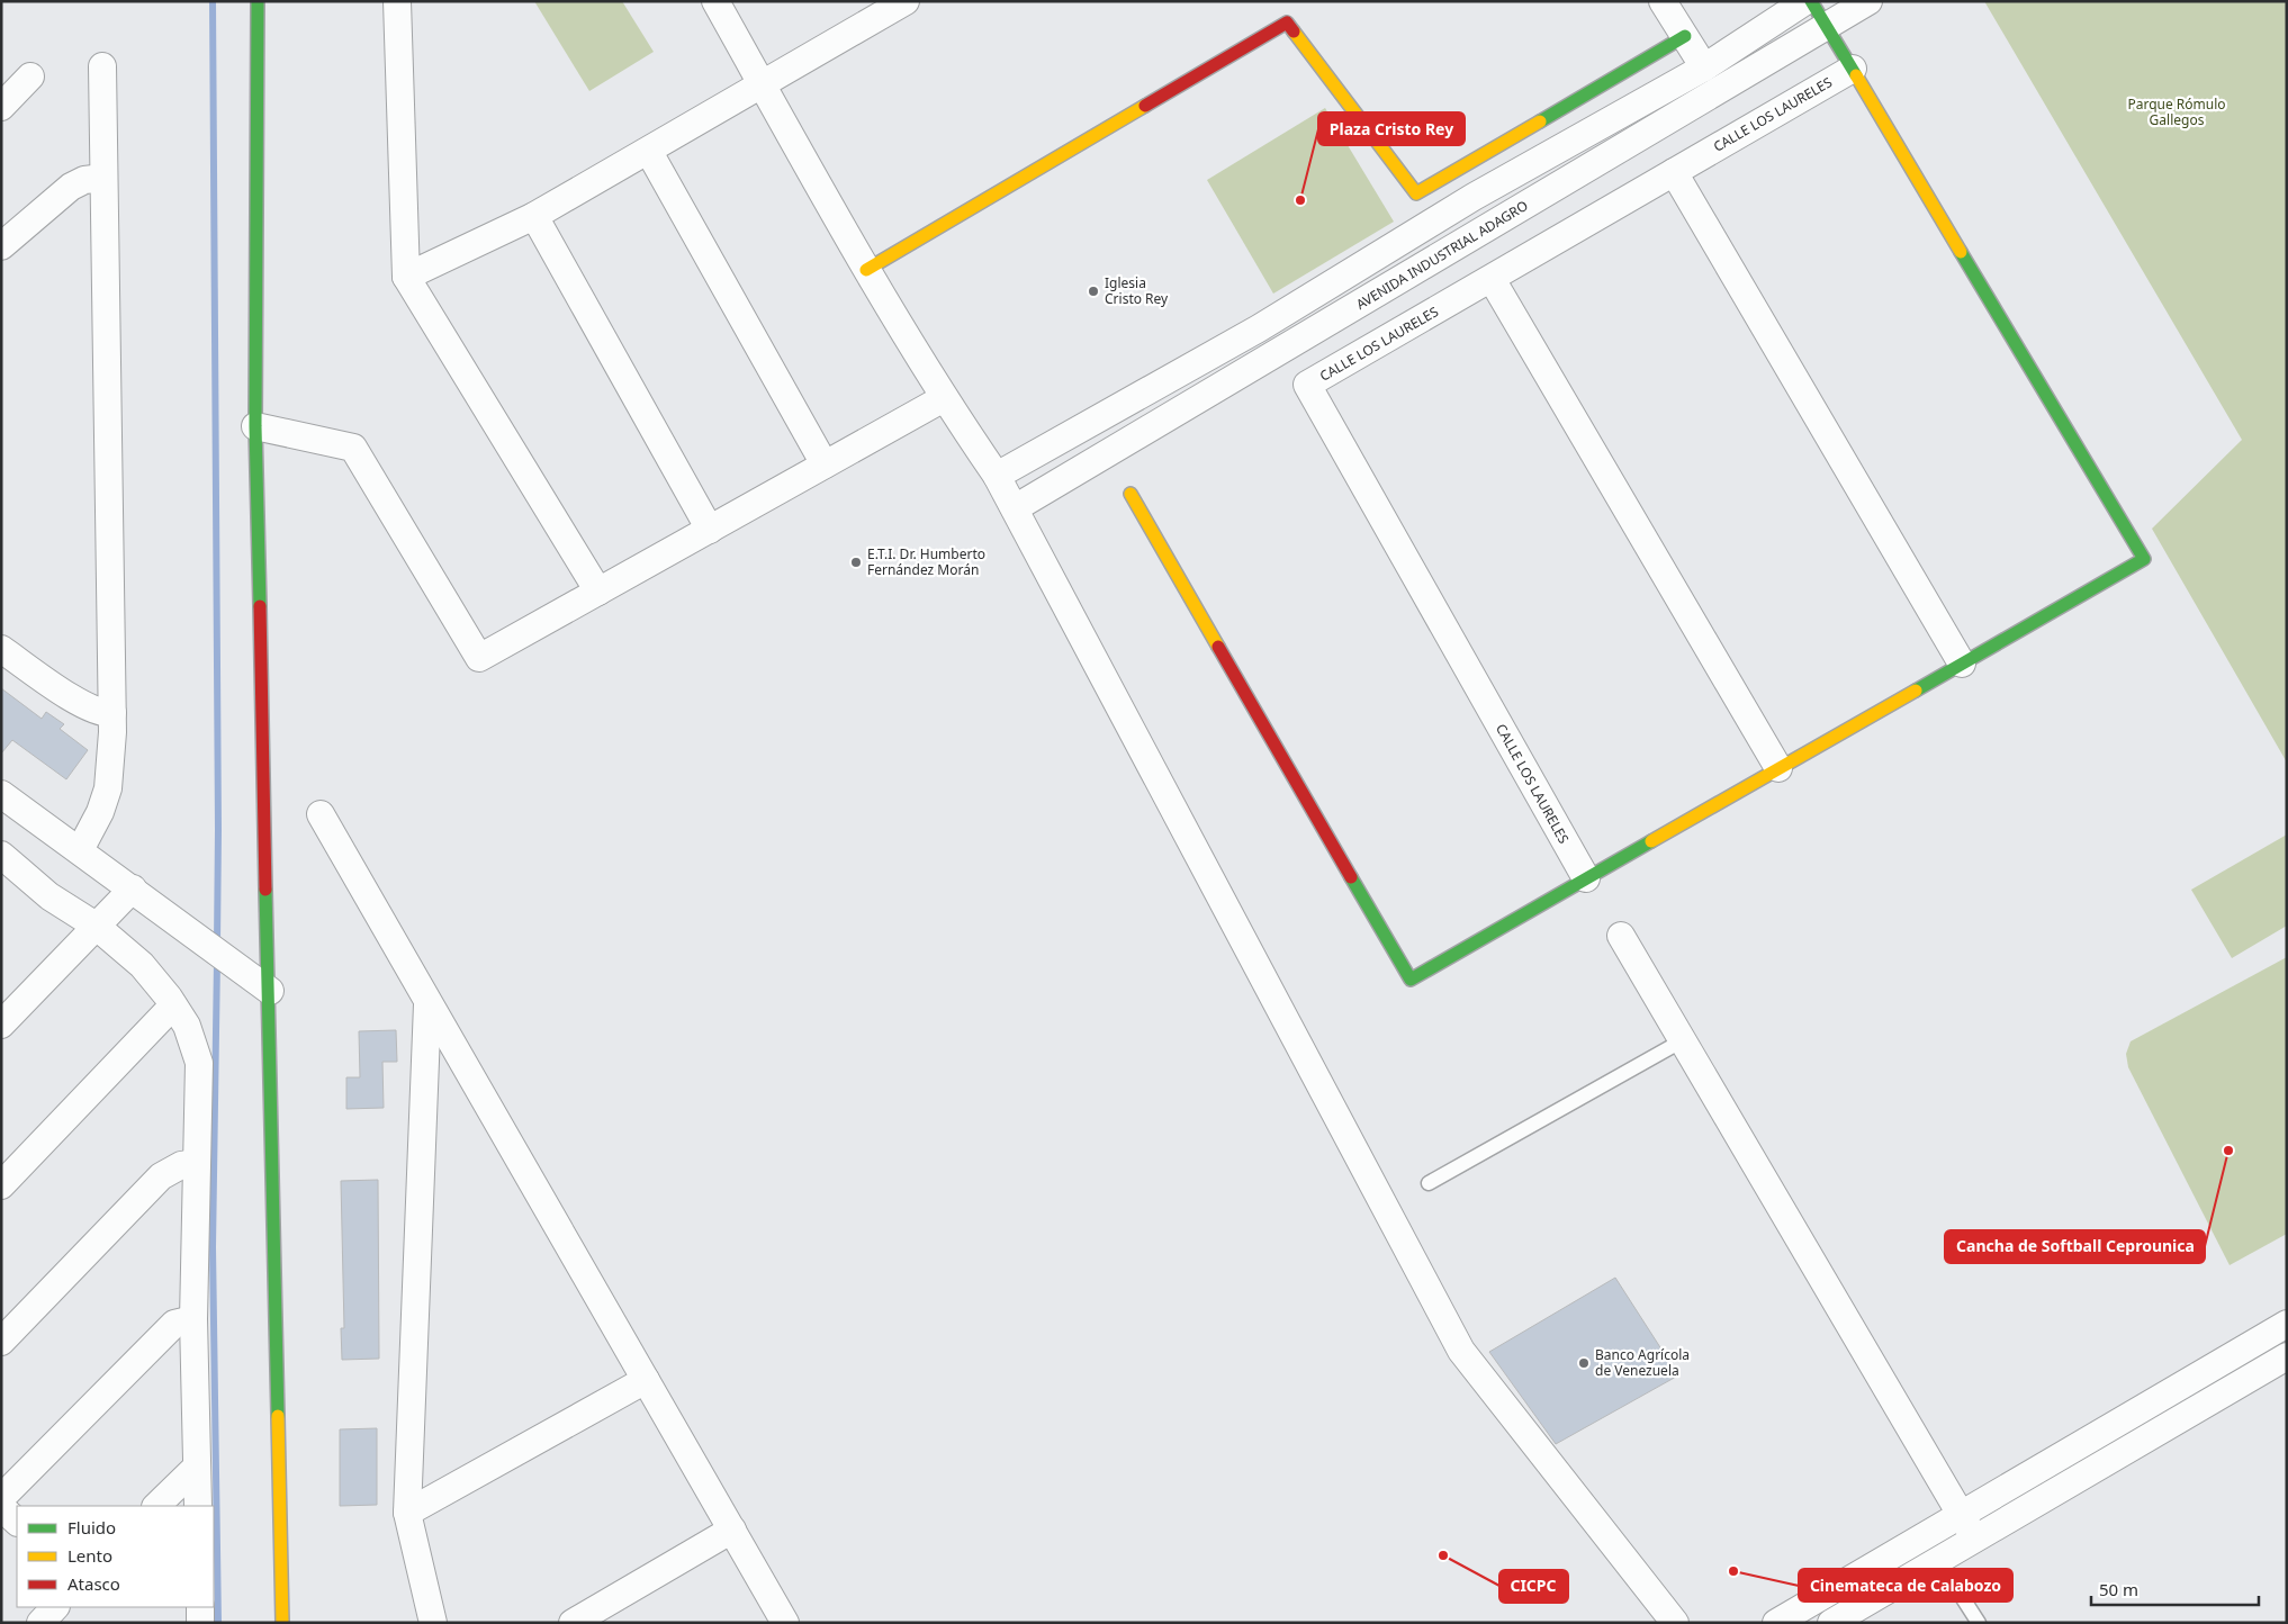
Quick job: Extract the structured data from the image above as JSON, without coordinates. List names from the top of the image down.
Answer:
{
  "streets": {
    "street": ["CALLE LOS LAURELES", "AVENIDA INDUSTRIAL ADAGRO"]
  },
  "parks": ["Parque Rómulo Gallegos"],
  "places": [
    "Plaza Cristo Rey",
    "Iglesia Cristo Rey",
    "E.T.I. Dr. Humberto Fernández Morán",
    "Cancha de Softball Ceprounica",
    "Banco Agrícola de Venezuela",
    "CICPC",
    "Cinemateca de Calabozo"
  ],
  "legend": ["Fluido", "Lento", "Atasco"],
  "scale_bar": "50 m"
}
